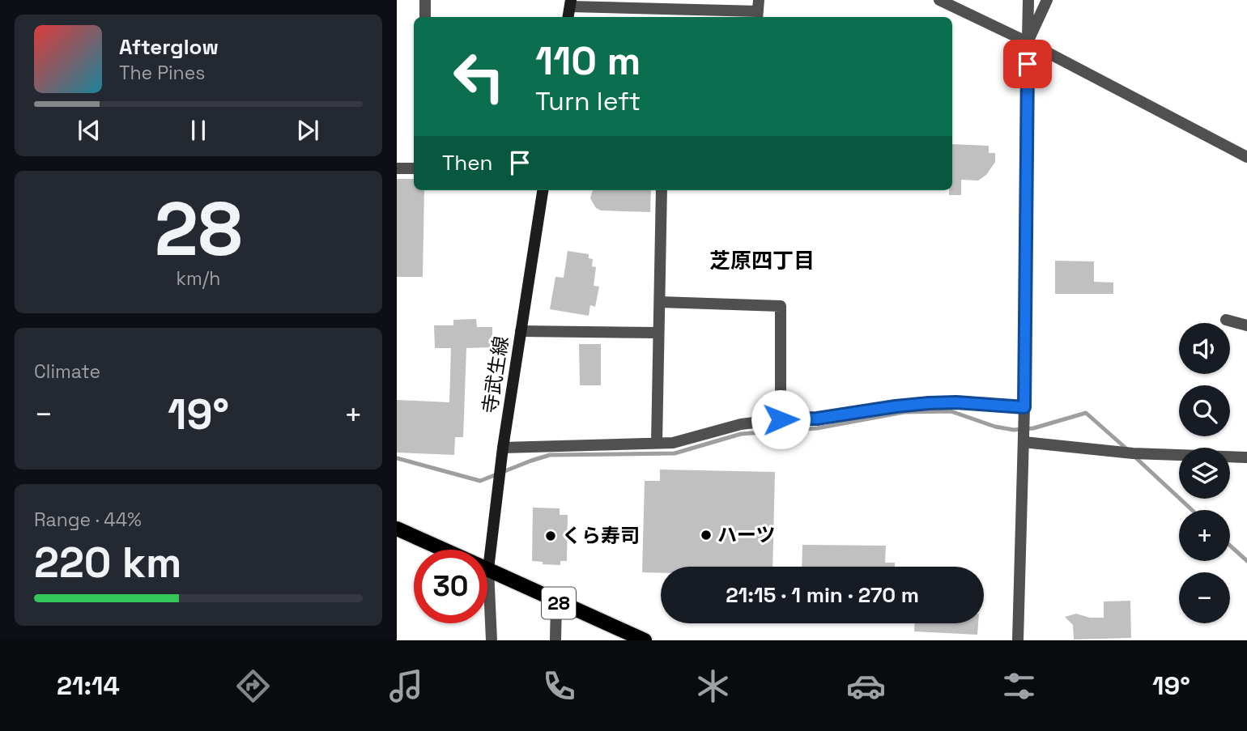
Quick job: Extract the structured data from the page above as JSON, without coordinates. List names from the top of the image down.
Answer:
{
  "streets": {
    "main road": ["寺武生線", "28"]
  },
  "districts": ["芝原四丁目"],
  "places": ["ハーツ", "くら寿司"],
  "page": {
    "turn": ["110 m", "Turn left"],
    "song": ["Afterglow", "The Pines"],
    "then": "Then",
    "tile": [
      ["28", "km/h"],
      "Climate",
      ["Range · 44%", "220 km"]
    ],
    "map_buttons": ["+", "−"],
    "heat": ["−", "19°", "+"],
    "limit": "30",
    "trip": "21:15 · 1 min · 270 m",
    "tabs": ["21:14", "19°"]
  }
}
